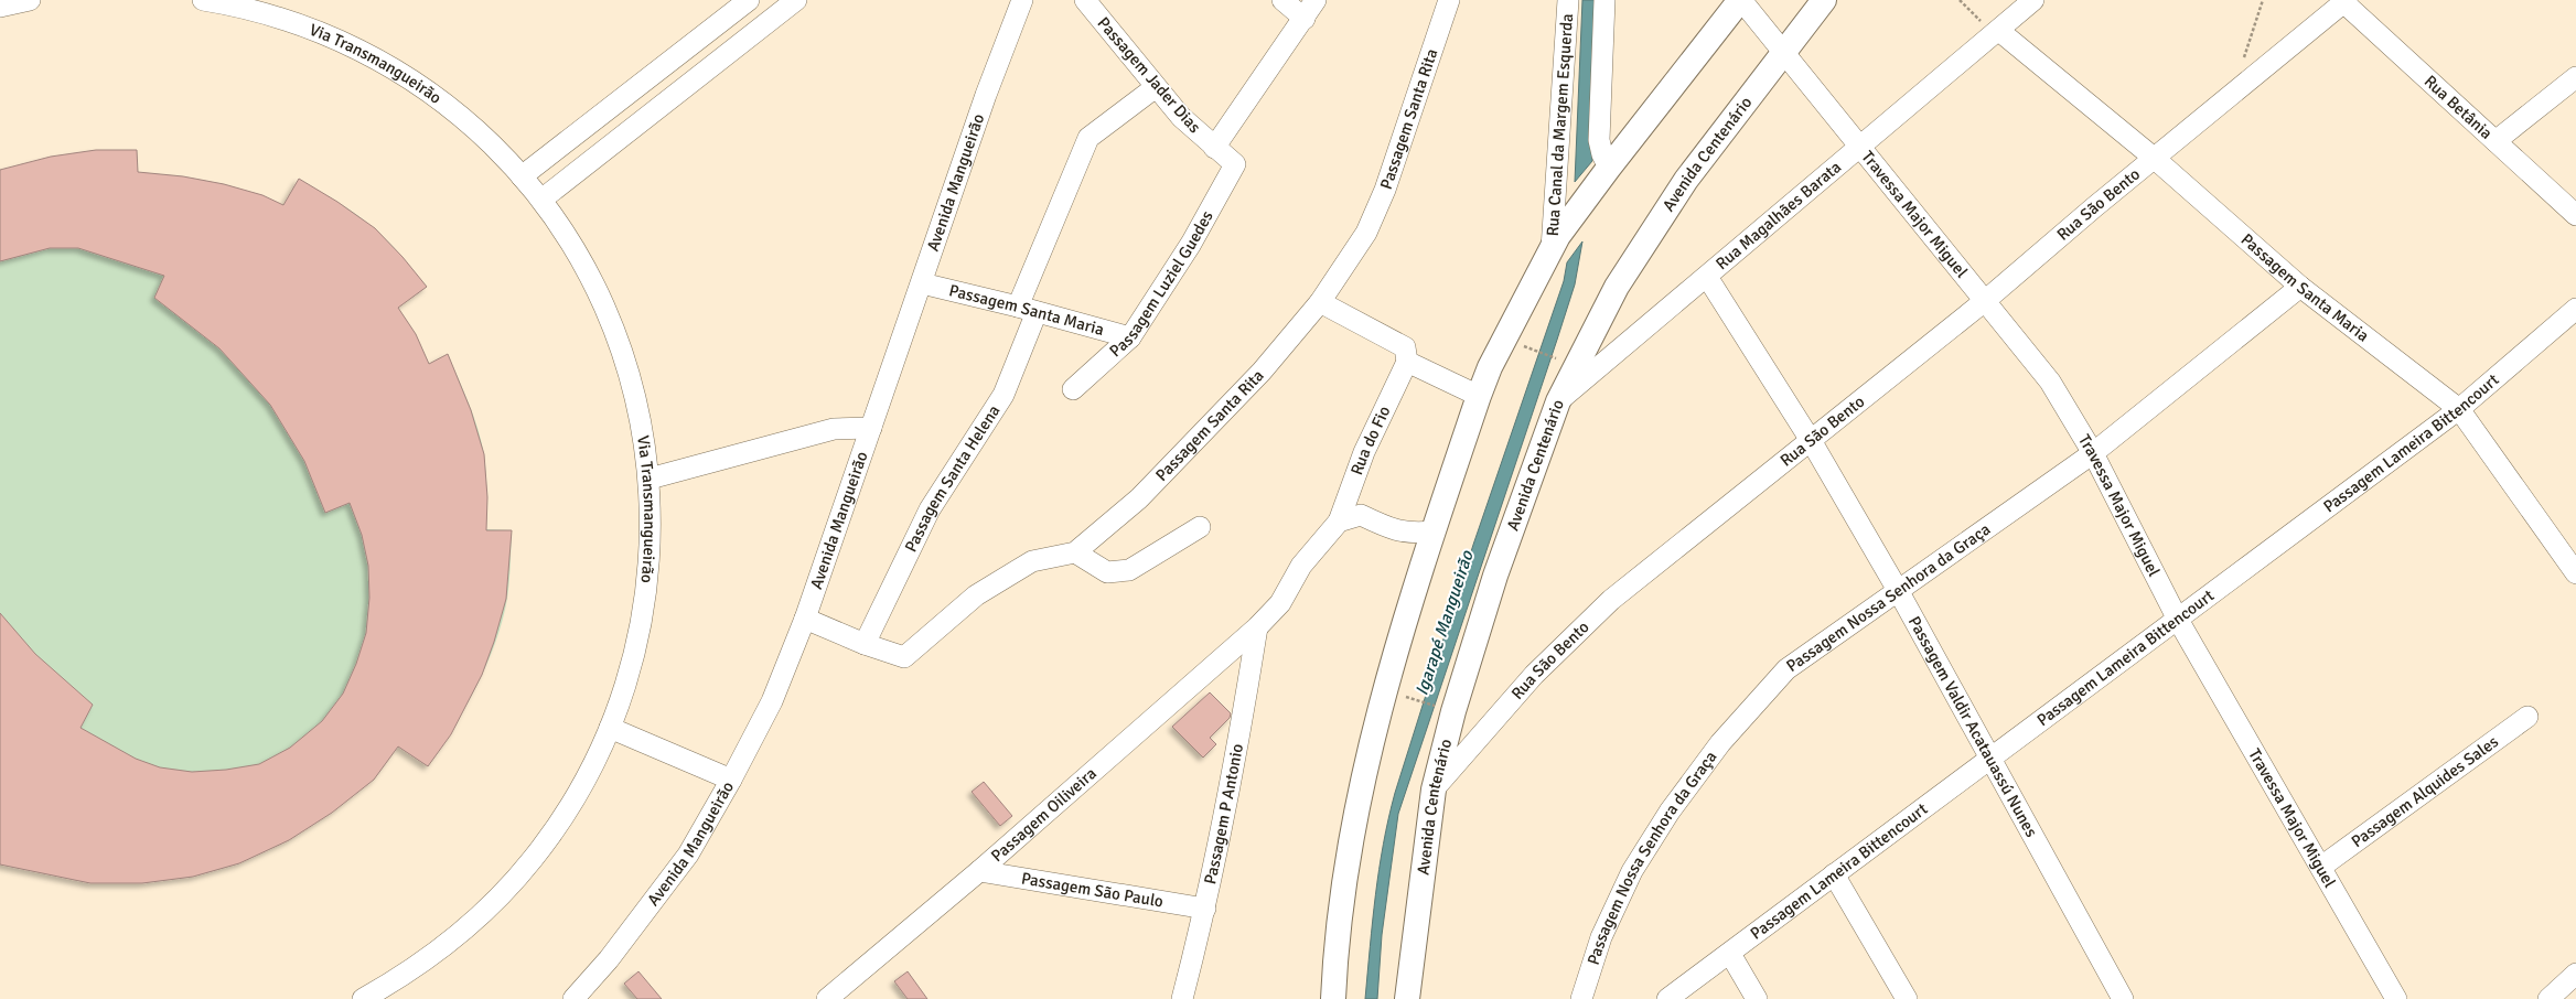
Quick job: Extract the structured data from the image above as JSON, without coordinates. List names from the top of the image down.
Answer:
{
  "streets": {
    "main road": ["Avenida Centenário"],
    "street": [
      "Via Transmangueirão",
      "Passagem Jader Dias",
      "Rua Betânia",
      "Passagem Santa Rita",
      "Rua Canal da Margem Esquerda",
      "Avenida Mangueirão",
      "Rua São Bento",
      "Travessa Major Miguel",
      "Rua Magalhães Barata",
      "Passagem Luziel Guedes",
      "Passagem Santa Maria",
      "Rua do Fio",
      "Passagem Lameira Bittencourt",
      "Passagem Santa Helena",
      "Passagem Nossa Senhora da Graça",
      "Passagem Valdir Acatauassú Nunes",
      "Passagem Alquides Sales",
      "Passagem Oiliveira",
      "Passagem P Antonio",
      "Passagem São Paulo"
    ]
  },
  "crossings": [
    ["Passagem Jader Dias", "Passagem Luziel Guedes"],
    ["Passagem Jader Dias", "Passagem Santa Helena"],
    ["Rua Betânia", "Rua São Bento"],
    ["Passagem Santa Rita", "Avenida Mangueirão"],
    ["Passagem Santa Rita", "Passagem Santa Helena"],
    ["Avenida Centenário", "Rua São Bento"],
    ["Avenida Centenário", "Travessa Major Miguel"],
    ["Avenida Centenário", "Rua Magalhães Barata"],
    ["Avenida Mangueirão", "Passagem Santa Maria"],
    ["Rua São Bento", "Travessa Major Miguel"],
    ["Rua São Bento", "Passagem Santa Maria"],
    ["Rua São Bento", "Passagem Valdir Acatauassú Nunes"],
    ["Travessa Major Miguel", "Rua Magalhães Barata"],
    ["Travessa Major Miguel", "Passagem Lameira Bittencourt"],
    ["Travessa Major Miguel", "Passagem Nossa Senhora da Graça"],
    ["Travessa Major Miguel", "Passagem Alquides Sales"],
    ["Rua Magalhães Barata", "Passagem Santa Maria"],
    ["Rua Magalhães Barata", "Passagem Valdir Acatauassú Nunes"],
    ["Passagem Luziel Guedes", "Passagem Santa Maria"],
    ["Passagem Santa Maria", "Passagem Lameira Bittencourt"],
    ["Passagem Santa Maria", "Passagem Santa Helena"],
    ["Passagem Santa Maria", "Passagem Nossa Senhora da Graça"],
    ["Rua do Fio", "Passagem Oiliveira"],
    ["Passagem Lameira Bittencourt", "Passagem Valdir Acatauassú Nunes"],
    ["Passagem Nossa Senhora da Graça", "Passagem Valdir Acatauassú Nunes"],
    ["Passagem Oiliveira", "Passagem P Antonio"],
    ["Passagem Oiliveira", "Passagem São Paulo"],
    ["Passagem P Antonio", "Passagem São Paulo"]
  ],
  "water": ["Igarapé Mangueirão"]
}
